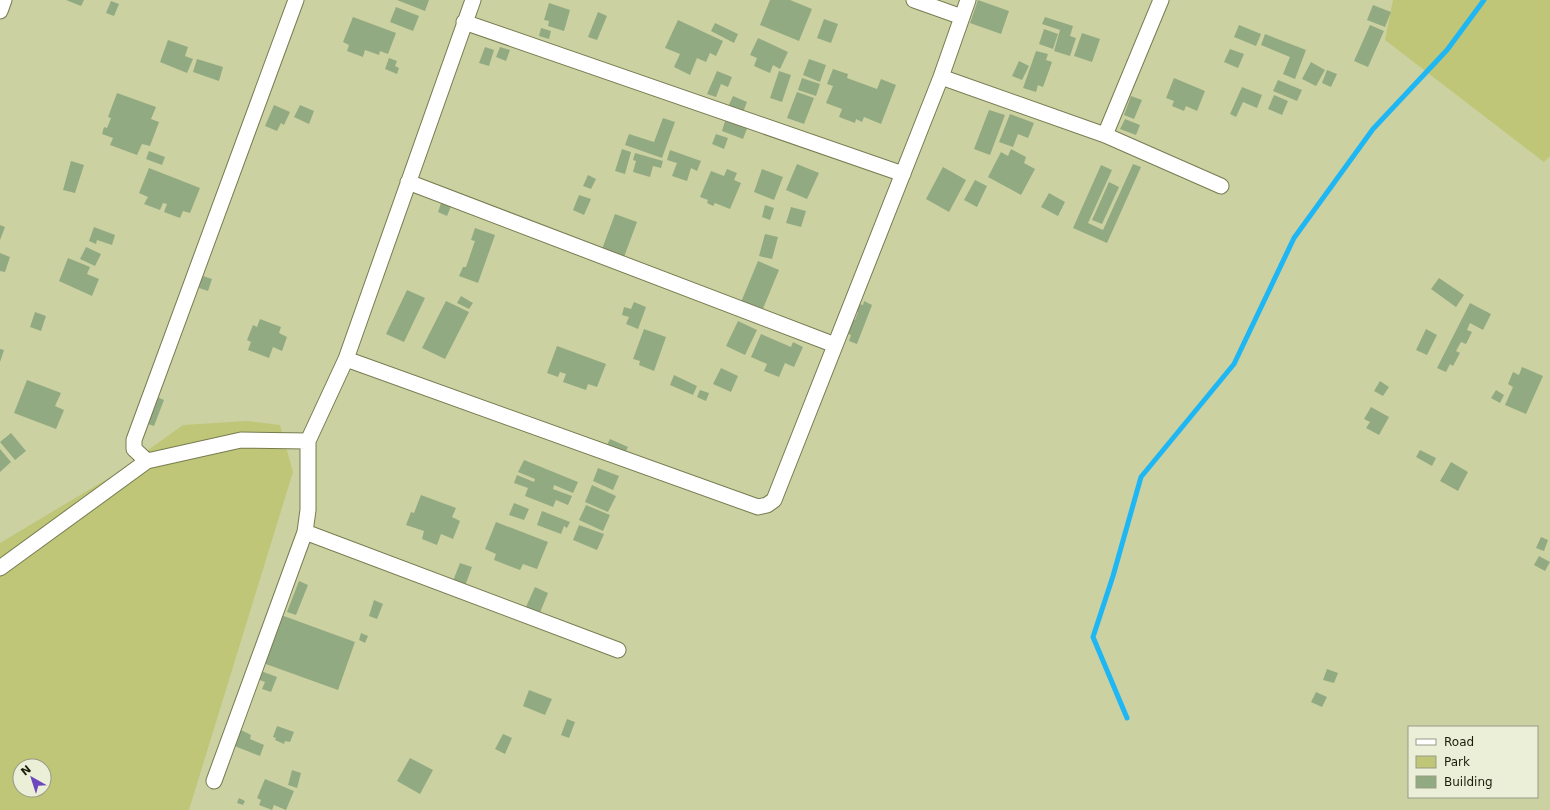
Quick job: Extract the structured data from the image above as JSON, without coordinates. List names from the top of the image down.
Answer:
{
  "legend": ["Road", "Park", "Building"],
  "north": "top left"
}
